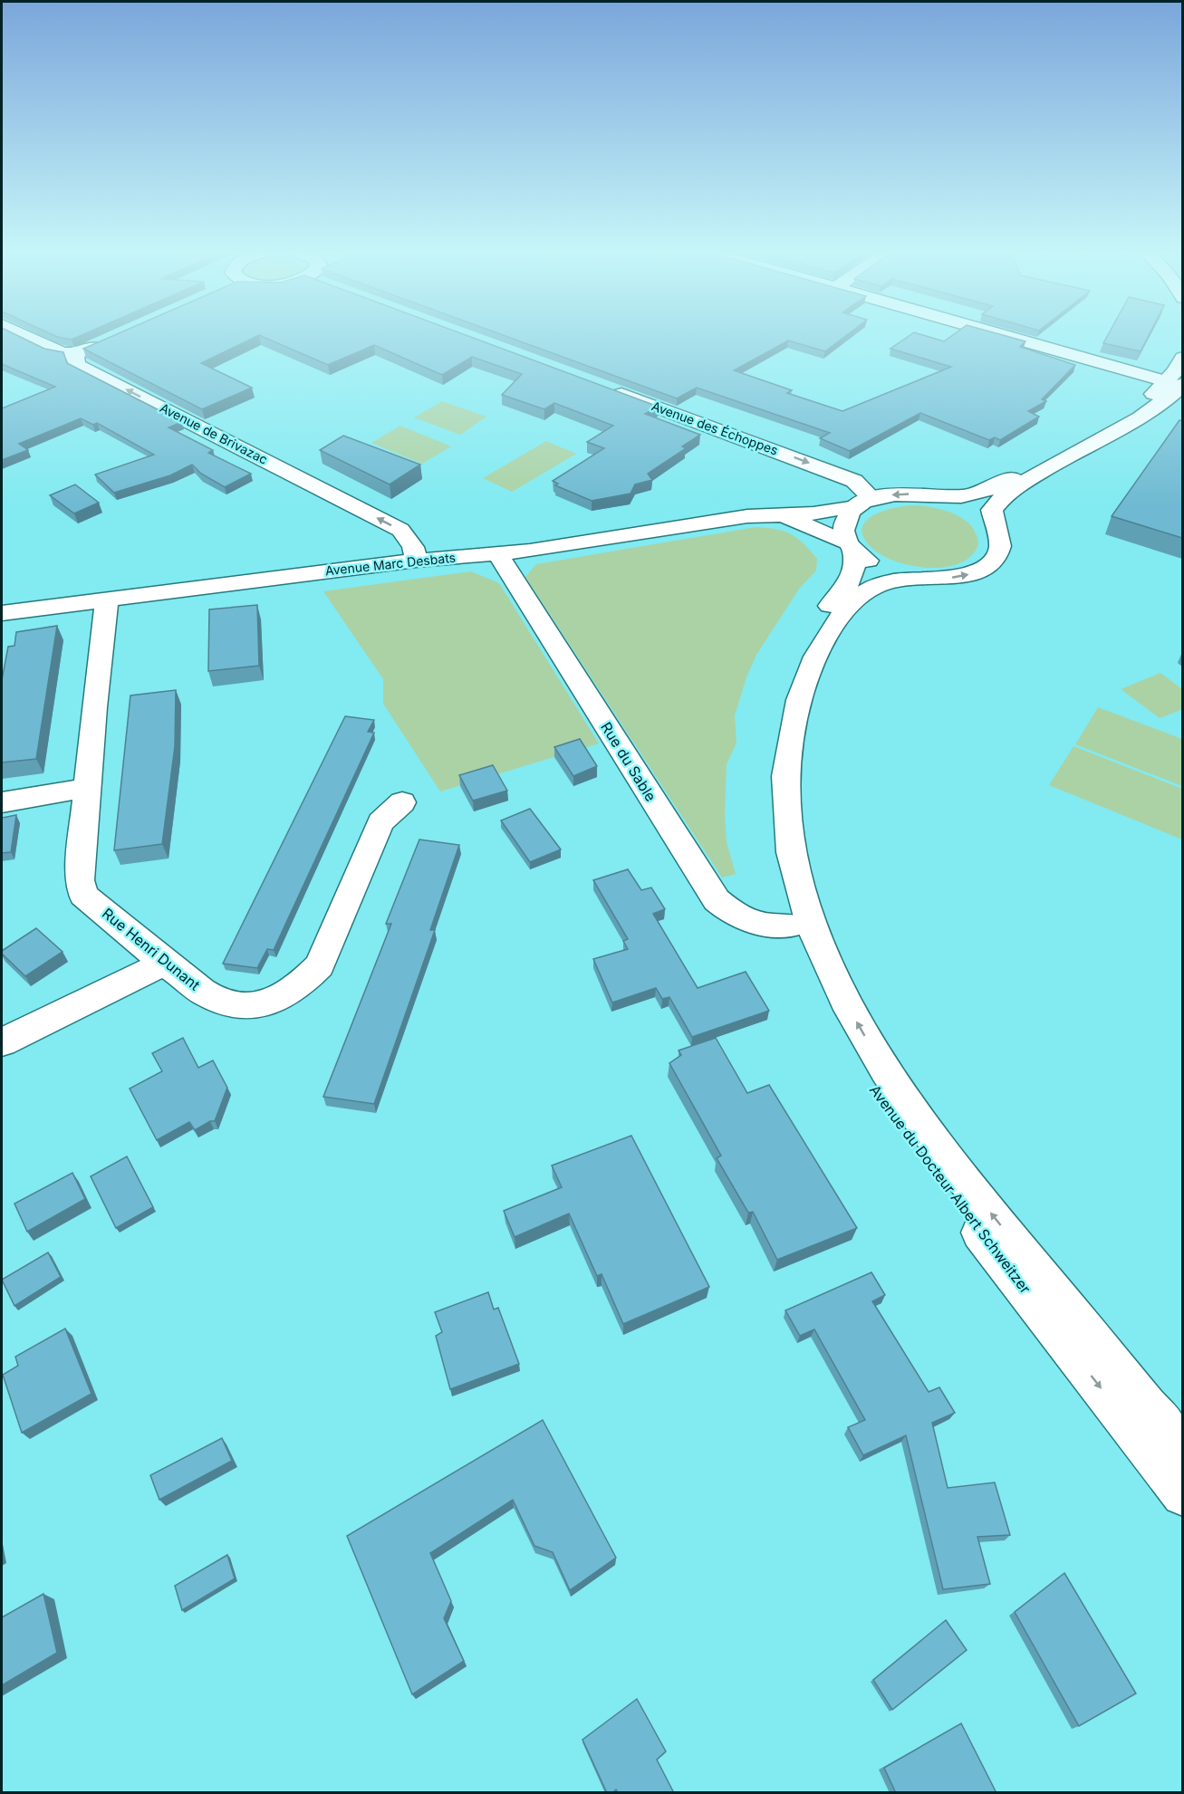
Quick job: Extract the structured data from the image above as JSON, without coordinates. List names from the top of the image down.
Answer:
{
  "streets": {
    "street": [
      "Avenue des Échoppes",
      "Avenue de Brivazac",
      "Avenue Marc Desbats",
      "Rue du Sable",
      "Rue Henri Dunant",
      "Avenue du Docteur Albert Schweitzer"
    ]
  },
  "crossings": [
    ["Avenue des Échoppes", "Avenue Marc Desbats"],
    ["Avenue des Échoppes", "Avenue du Docteur Albert Schweitzer"],
    ["Avenue de Brivazac", "Avenue Marc Desbats"],
    ["Avenue Marc Desbats", "Rue du Sable"],
    ["Avenue Marc Desbats", "Rue Henri Dunant"],
    ["Avenue Marc Desbats", "Avenue du Docteur Albert Schweitzer"],
    ["Rue du Sable", "Avenue du Docteur Albert Schweitzer"]
  ],
  "one_way": ["Avenue de Brivazac"]
}
